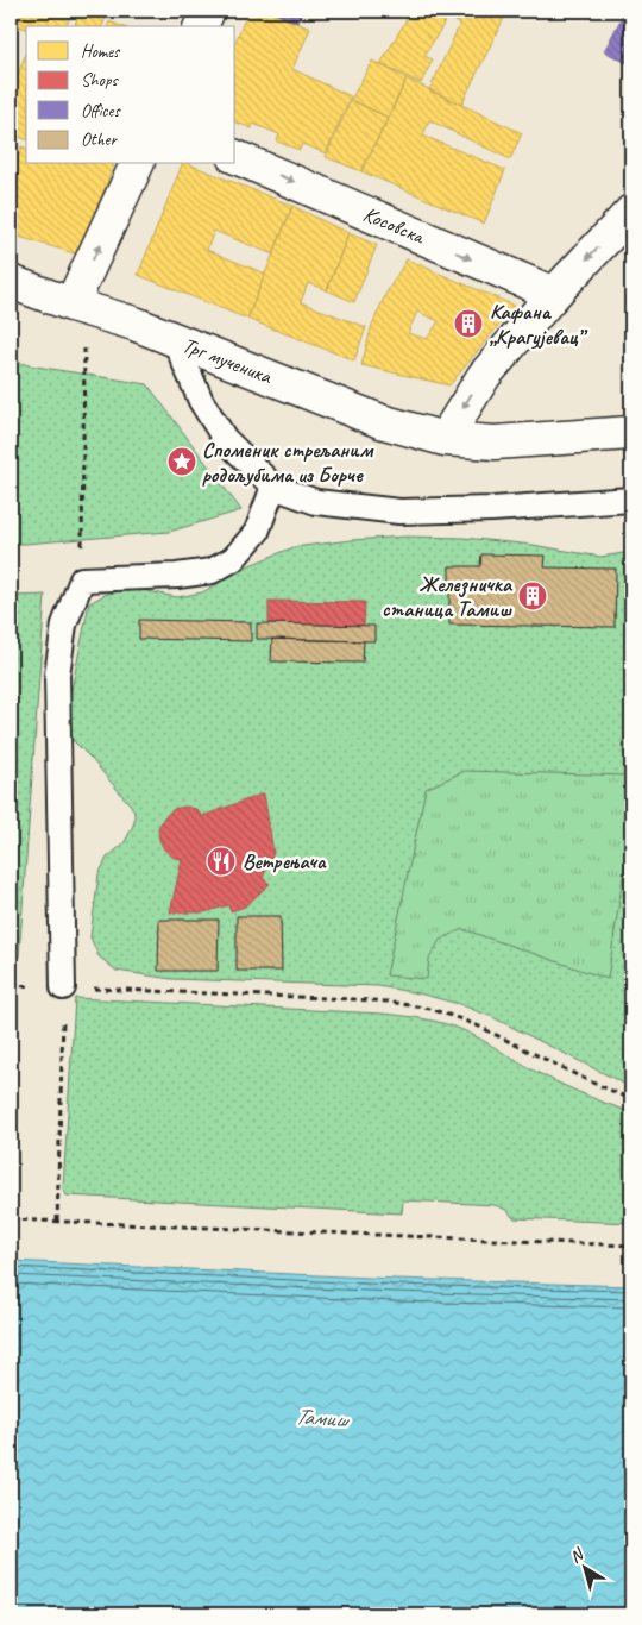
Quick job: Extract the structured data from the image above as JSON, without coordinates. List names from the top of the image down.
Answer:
{
  "streets": {
    "street": ["Косовска", "Трг мученика"]
  },
  "one_way": ["Косовска"],
  "water": ["Тамиш"],
  "places": {
    "building": ["Кафана „Крагујевац”", "Железничка станица Тамиш"],
    "place": ["Споменик стрељаним родољубима из Борче"],
    "restaurant": ["Ветрењача"]
  },
  "legend": [
    "Homes",
    "Shops",
    "Offices",
    "Other"
  ],
  "north": "top left"
}
